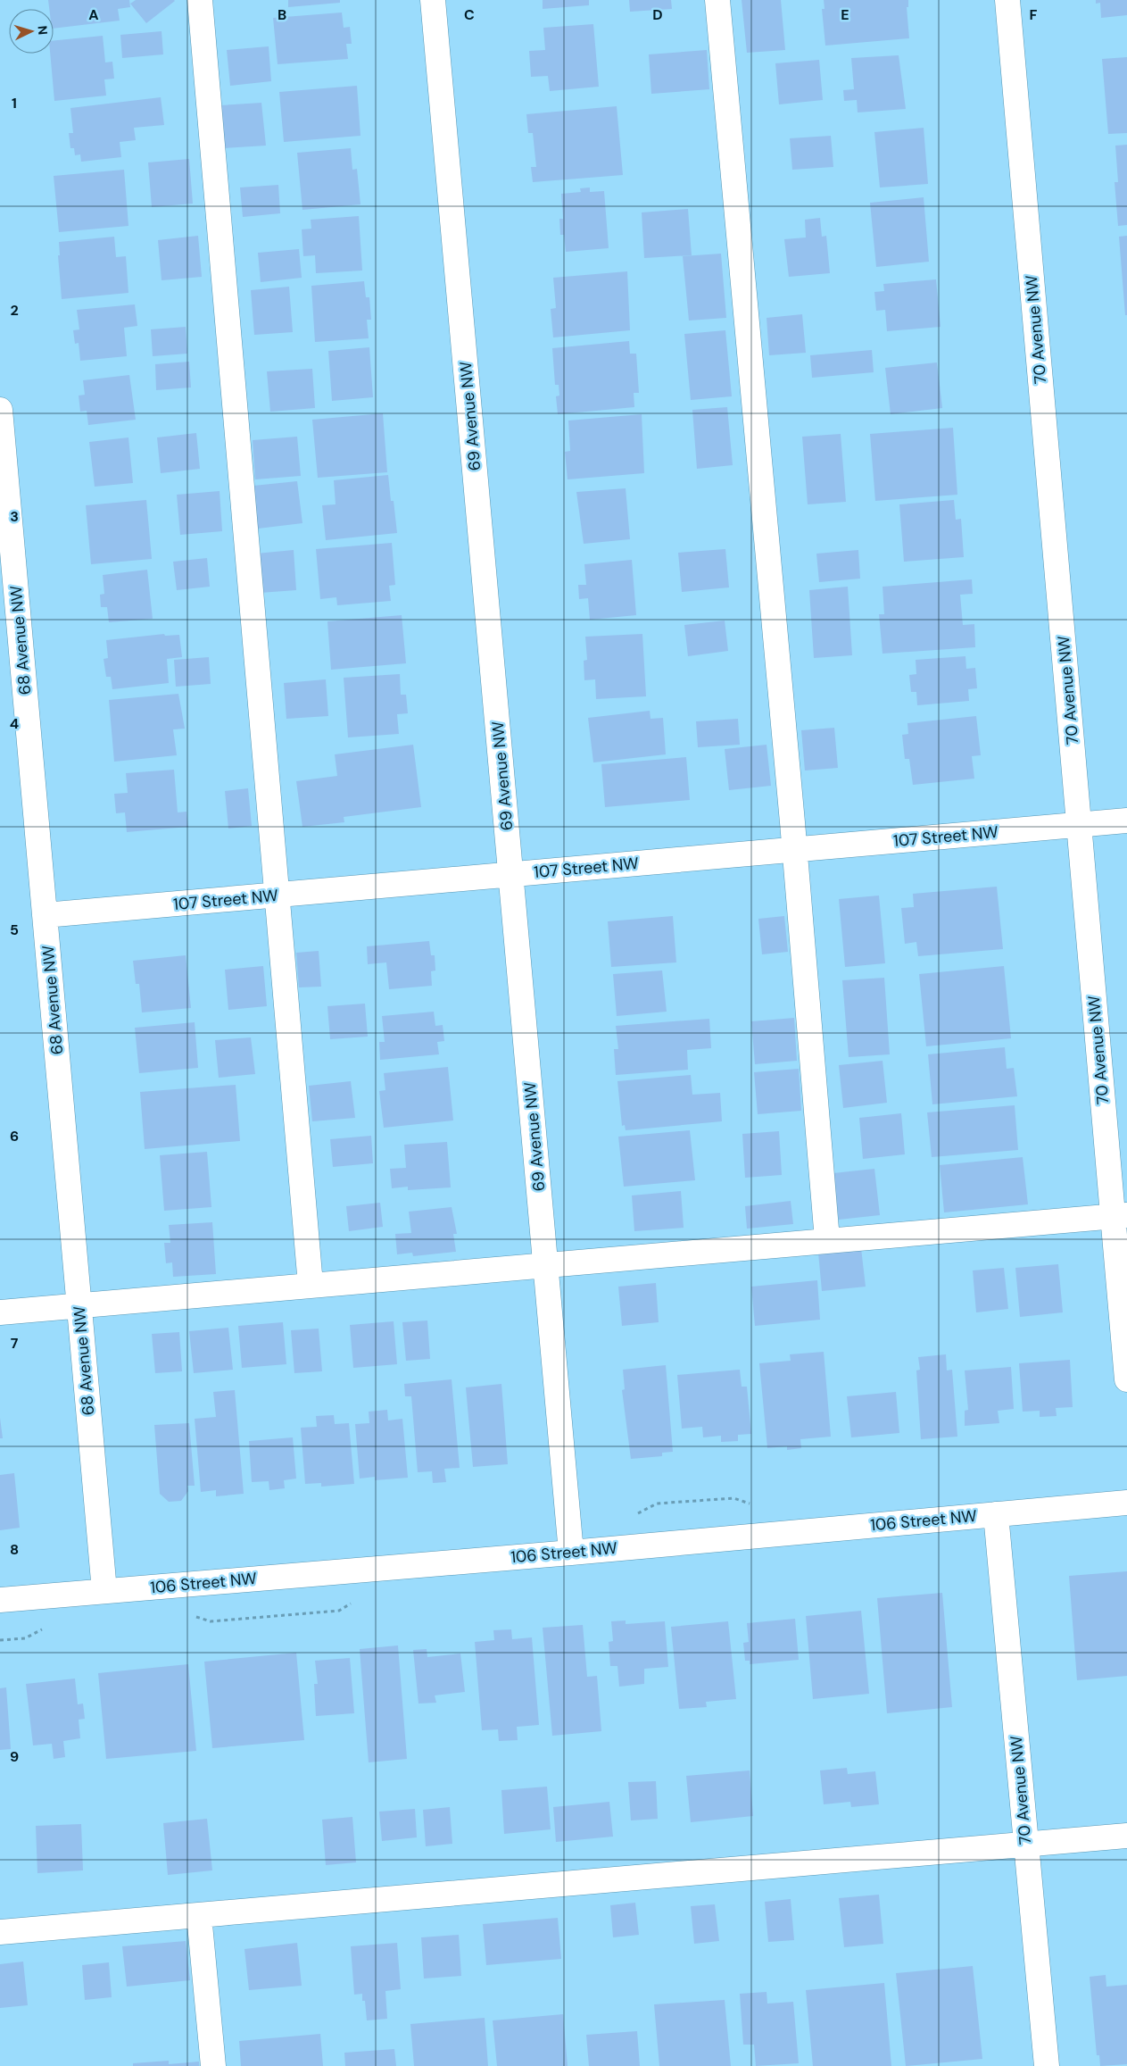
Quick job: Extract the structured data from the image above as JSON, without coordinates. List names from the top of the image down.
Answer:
{
  "streets": {
    "street": [
      "70 Avenue NW",
      "69 Avenue NW",
      "68 Avenue NW",
      "107 Street NW",
      "106 Street NW"
    ]
  },
  "crossings": [
    ["70 Avenue NW", "107 Street NW"],
    ["70 Avenue NW", "106 Street NW"],
    ["69 Avenue NW", "107 Street NW"],
    ["69 Avenue NW", "106 Street NW"],
    ["68 Avenue NW", "107 Street NW"],
    ["68 Avenue NW", "106 Street NW"]
  ],
  "north": "right",
  "grid": {
    "columns": [
      "A",
      "B",
      "C",
      "D",
      "E",
      "F"
    ],
    "rows": [
      "1",
      "2",
      "3",
      "4",
      "5",
      "6",
      "7",
      "8",
      "9"
    ]
  }
}
